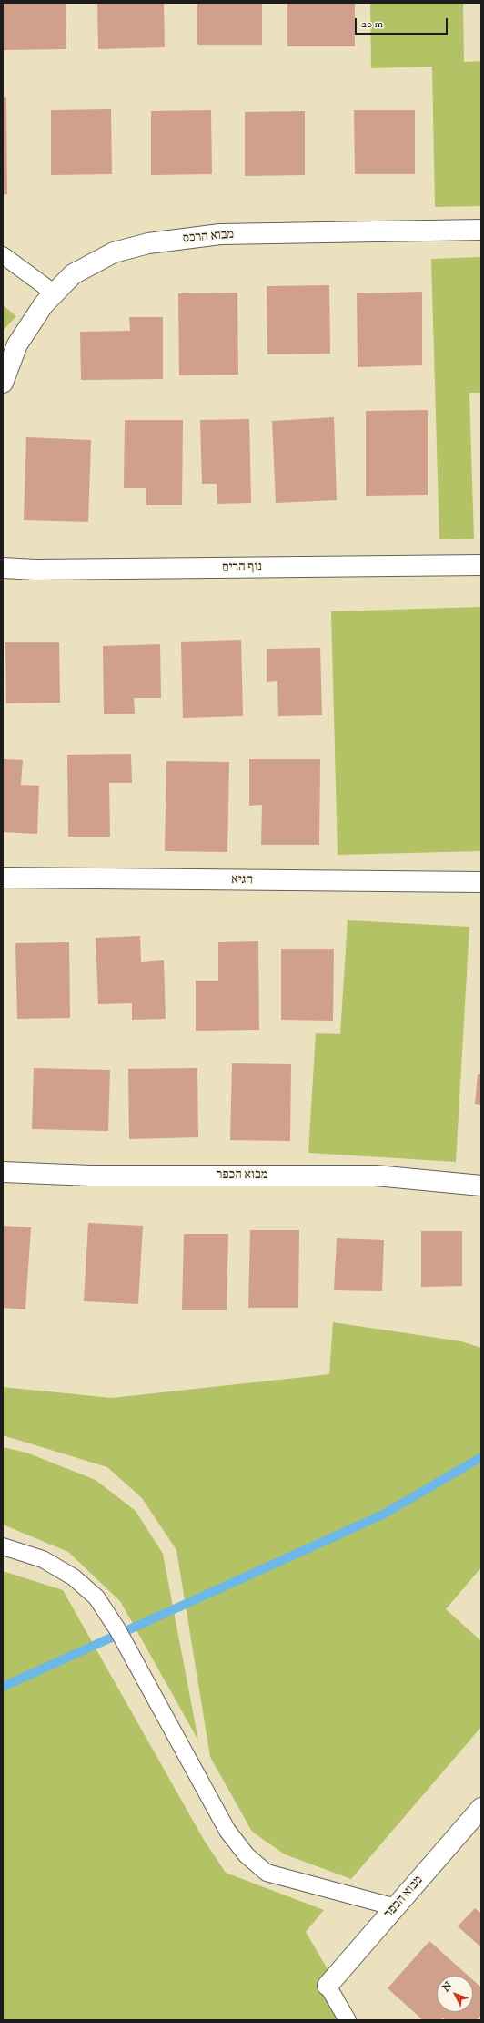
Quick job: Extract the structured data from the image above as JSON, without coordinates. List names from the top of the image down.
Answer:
{
  "streets": {
    "street": [
      "מבוא הרכס",
      "נוף הרים",
      "הגיא",
      "מבוא הכפר"
    ]
  },
  "scale_bar": "20 m",
  "north": "top left"
}
